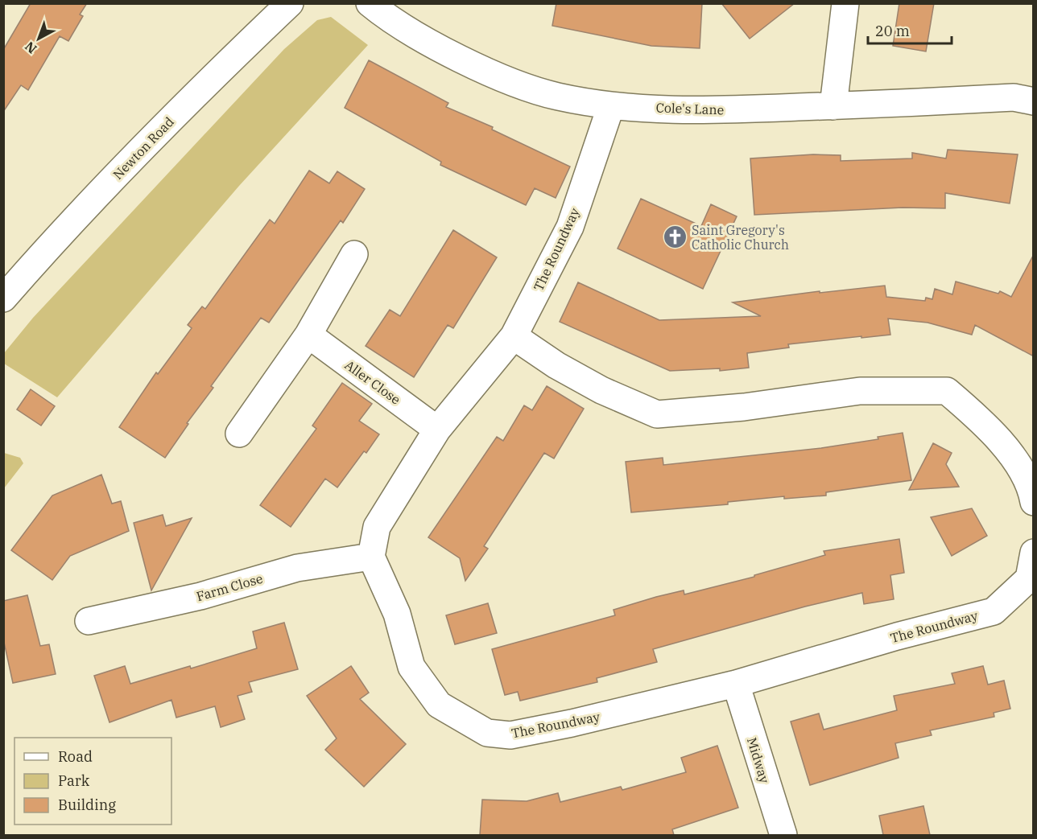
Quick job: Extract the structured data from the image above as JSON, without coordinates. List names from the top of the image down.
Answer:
{
  "streets": {
    "street": [
      "Cole's Lane",
      "Newton Road",
      "The Roundway",
      "Aller Close",
      "Farm Close",
      "Midway"
    ]
  },
  "crossings": [
    ["Cole's Lane", "The Roundway"],
    ["The Roundway", "Aller Close"],
    ["The Roundway", "Farm Close"],
    ["The Roundway", "Midway"]
  ],
  "places": {
    "church": ["Saint Gregory's Catholic Church"]
  },
  "legend": ["Road", "Park", "Building"],
  "scale_bar": "20 m",
  "north": "bottom left"
}
